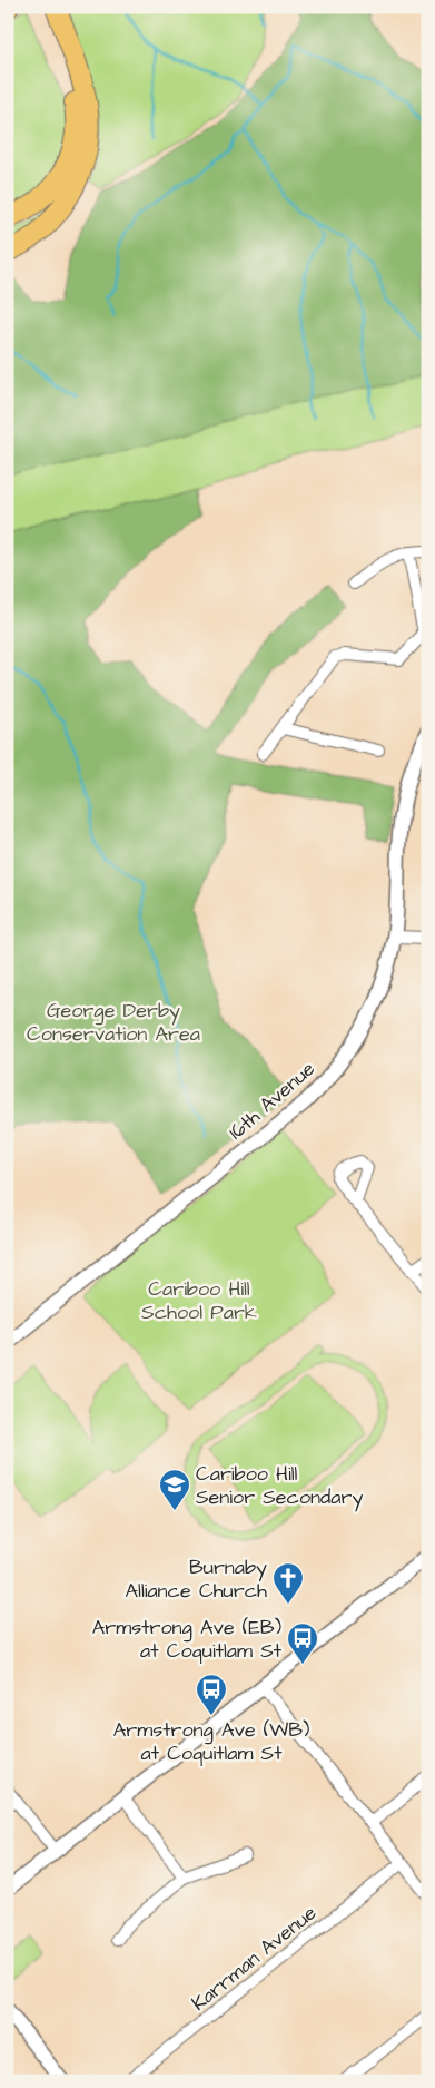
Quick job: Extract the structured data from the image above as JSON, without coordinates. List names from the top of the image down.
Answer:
{
  "streets": {
    "street": ["16th Avenue", "Karrman Avenue"]
  },
  "parks": ["George Derby Conservation Area", "Cariboo Hill School Park"],
  "places": {
    "school or university": ["Cariboo Hill Senior Secondary"],
    "church": ["Burnaby Alliance Church"],
    "bus stop": ["Armstrong Ave (EB) at Coquitlam St", "Armstrong Ave (WB) at Coquitlam St"]
  }
}
